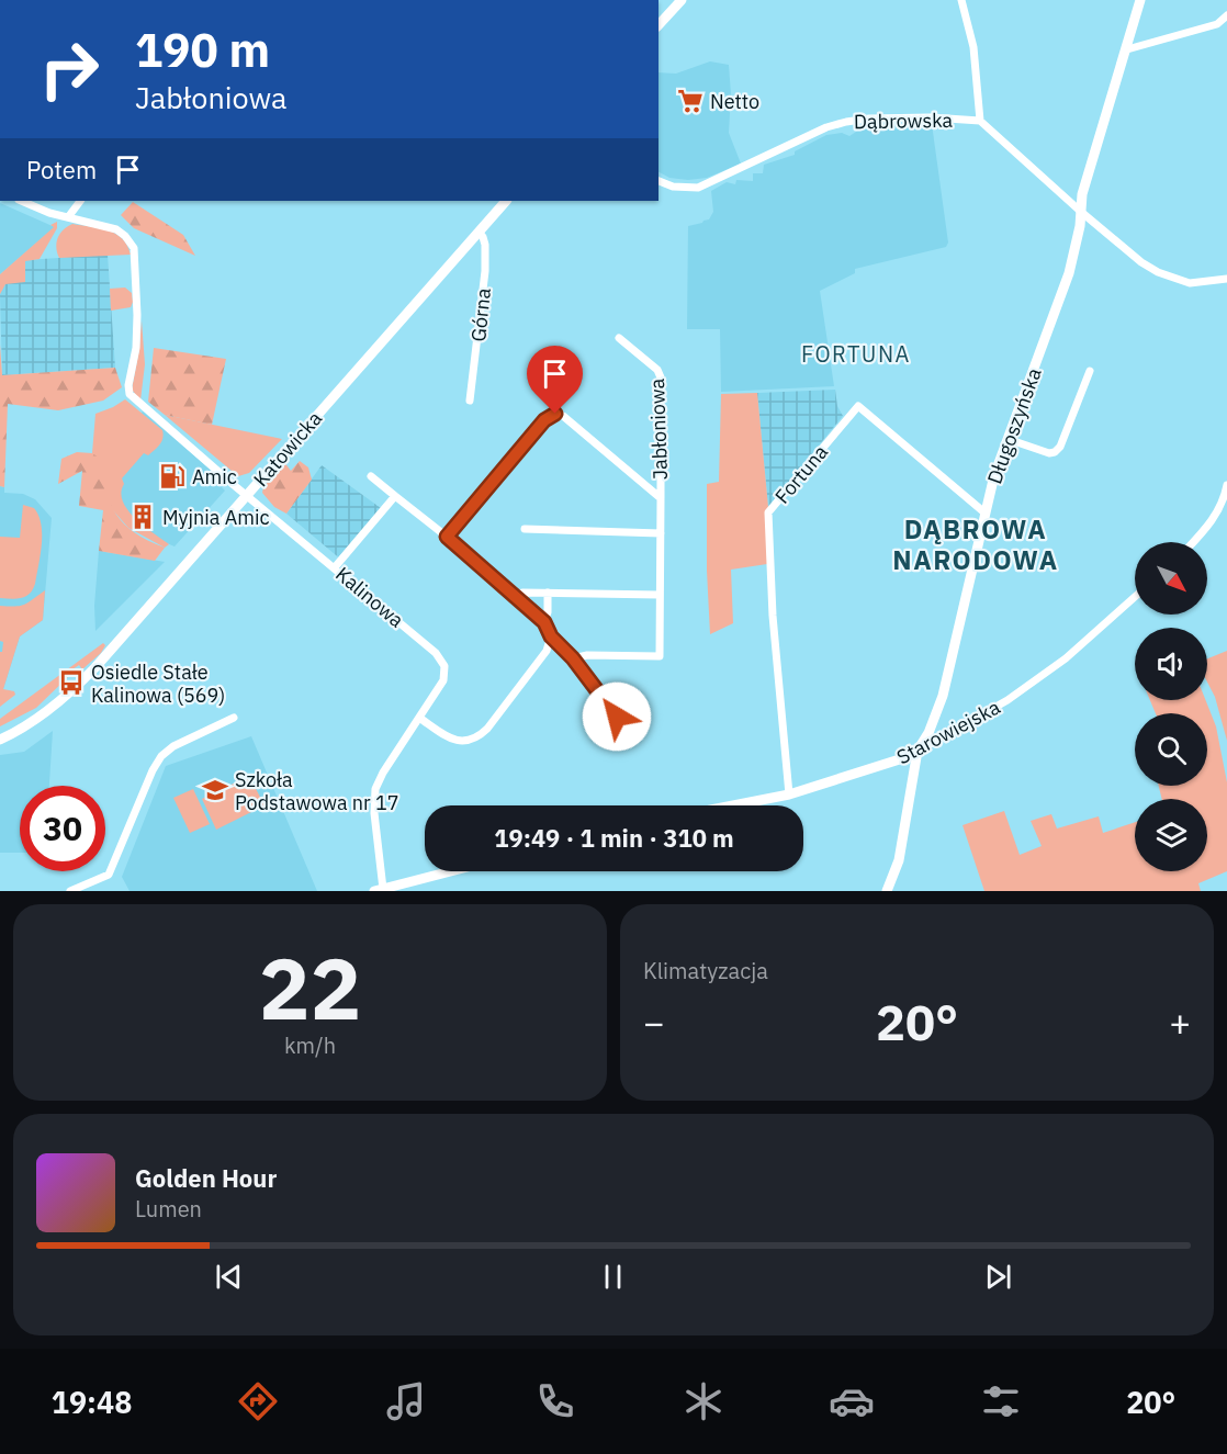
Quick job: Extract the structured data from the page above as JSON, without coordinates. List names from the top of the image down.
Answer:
{
  "streets": {
    "street": [
      "Dąbrowska",
      "Górna",
      "Długoszyńska",
      "Jabłoniowa",
      "Katowicka",
      "Fortuna",
      "Kalinowa",
      "Starowiejska"
    ]
  },
  "crossings": [
    ["Dąbrowska", "Długoszyńska"],
    ["Górna", "Katowicka"],
    ["Długoszyńska", "Fortuna"],
    ["Długoszyńska", "Starowiejska"],
    ["Katowicka", "Kalinowa"],
    ["Fortuna", "Starowiejska"]
  ],
  "districts": ["FORTUNA", "DĄBROWA NARODOWA"],
  "places": {
    "supermarket": ["Netto"],
    "fuel station": ["Amic"],
    "building": ["Myjnia Amic"],
    "bus stop": ["Osiedle Stałe Kalinowa (569)"],
    "school or university": ["Szkoła Podstawowa nr 17"]
  },
  "north": "bottom right",
  "page": {
    "turn": ["190 m", "Jabłoniowa"],
    "then": "Potem",
    "limit": "30",
    "trip": "19:49 · 1 min · 310 m",
    "tile": [
      ["22", "km/h"],
      "Klimatyzacja"
    ],
    "heat": ["−", "20°", "+"],
    "song": ["Golden Hour", "Lumen"],
    "tabs": ["19:48", "20°"]
  }
}
